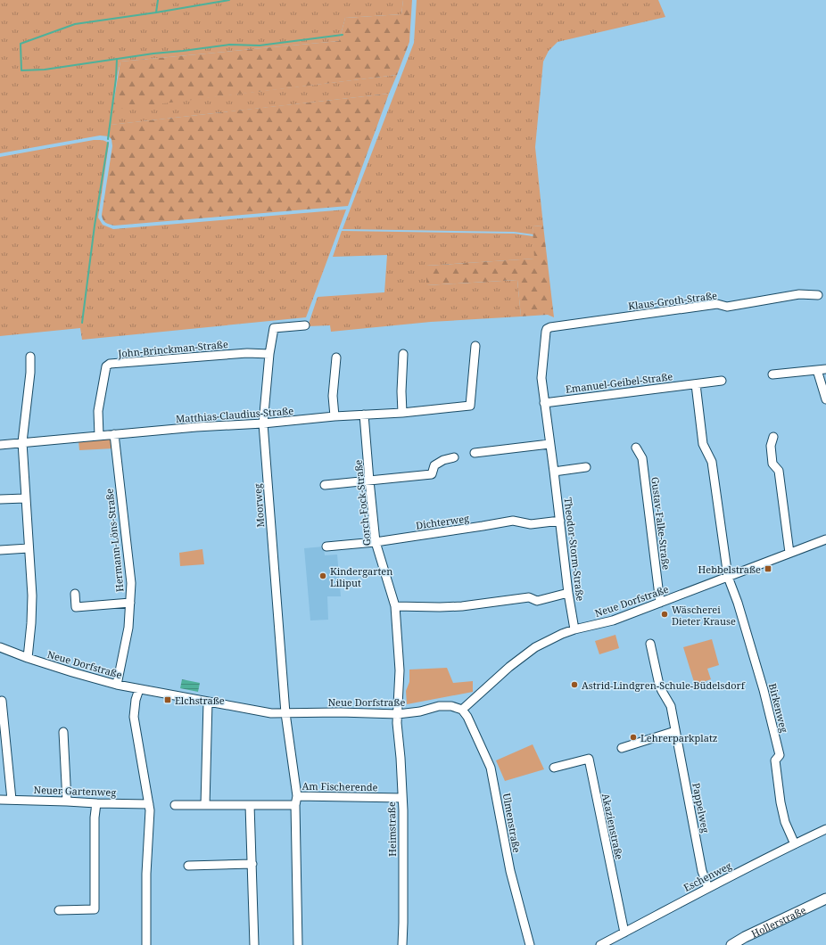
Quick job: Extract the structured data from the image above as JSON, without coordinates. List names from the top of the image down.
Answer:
{
  "streets": {
    "main road": ["Hollerstraße"],
    "street": [
      "Klaus-Groth-Straße",
      "John-Brinckman-Straße",
      "Emanuel-Geibel-Straße",
      "Matthias-Claudius-Straße",
      "Gorch-Fock-Straße",
      "Moorweg",
      "Dichterweg",
      "Gustav-Falke-Straße",
      "Hermann-Löns-Straße",
      "Theodor-Storm-Straße",
      "Neue Dorfstraße",
      "Birkenweg",
      "Am Fischerende",
      "Neuer Gartenweg",
      "Pappelweg",
      "Ulmenstraße",
      "Akazienstraße",
      "Heimstraße",
      "Eschenweg"
    ]
  },
  "crossings": [
    ["Klaus-Groth-Straße", "Theodor-Storm-Straße"],
    ["John-Brinckman-Straße", "Matthias-Claudius-Straße"],
    ["John-Brinckman-Straße", "Moorweg"],
    ["Emanuel-Geibel-Straße", "Theodor-Storm-Straße"],
    ["Matthias-Claudius-Straße", "Gorch-Fock-Straße"],
    ["Matthias-Claudius-Straße", "Moorweg"],
    ["Matthias-Claudius-Straße", "Hermann-Löns-Straße"],
    ["Gorch-Fock-Straße", "Dichterweg"],
    ["Gorch-Fock-Straße", "Neue Dorfstraße"],
    ["Gorch-Fock-Straße", "Heimstraße"],
    ["Moorweg", "Neue Dorfstraße"],
    ["Moorweg", "Am Fischerende"],
    ["Dichterweg", "Theodor-Storm-Straße"],
    ["Gustav-Falke-Straße", "Neue Dorfstraße"],
    ["Hermann-Löns-Straße", "Neue Dorfstraße"],
    ["Theodor-Storm-Straße", "Neue Dorfstraße"],
    ["Neue Dorfstraße", "Birkenweg"],
    ["Neue Dorfstraße", "Am Fischerende"],
    ["Neue Dorfstraße", "Ulmenstraße"],
    ["Neue Dorfstraße", "Heimstraße"],
    ["Birkenweg", "Eschenweg"],
    ["Am Fischerende", "Heimstraße"],
    ["Pappelweg", "Eschenweg"],
    ["Akazienstraße", "Eschenweg"]
  ],
  "places": {
    "transit": ["Hebbelstraße", "Elchstraße"],
    "other": [
      "Kindergarten Liliput",
      "Wäscherei Dieter Krause",
      "Astrid-Lindgren-Schule-Büdelsdorf",
      "Lehrerparkplatz"
    ]
  }
}
